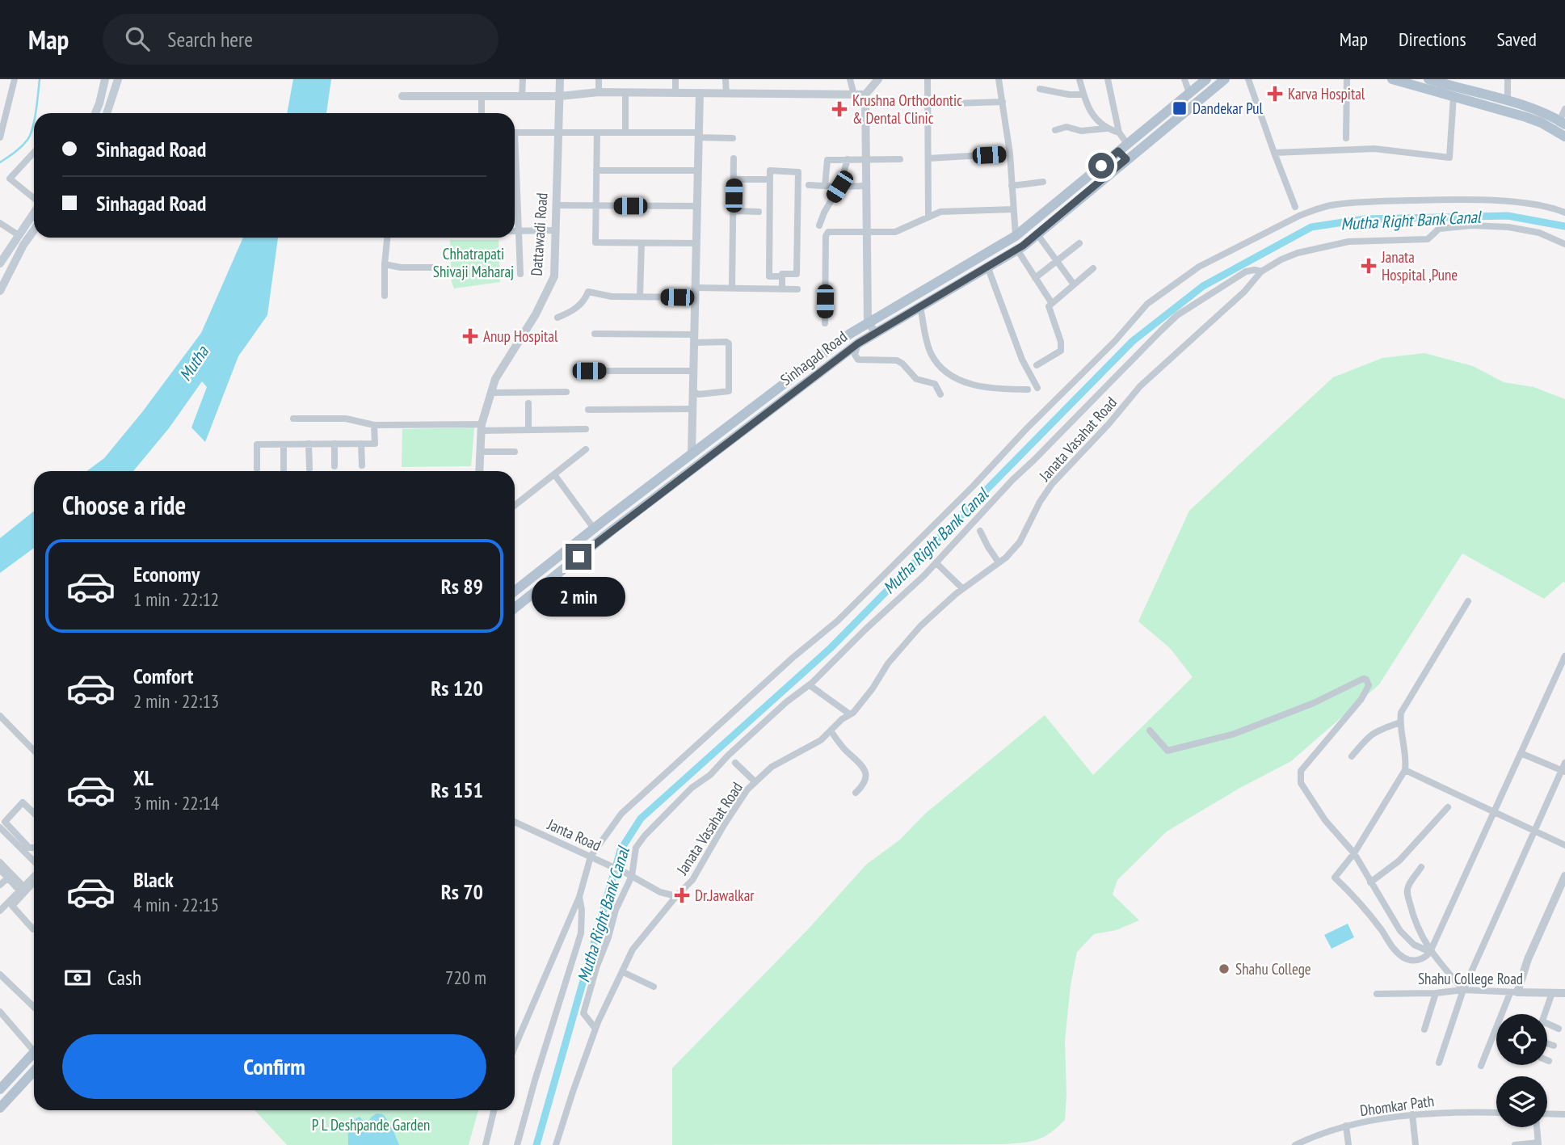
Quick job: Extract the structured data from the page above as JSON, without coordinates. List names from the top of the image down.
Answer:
{
  "streets": {
    "main road": ["Sinhagad Road"],
    "street": [
      "Dattawadi Road",
      "Janata Vasahat Road",
      "Janta Road",
      "Shahu College Road",
      "Dhomkar Path"
    ]
  },
  "crossings": [
    ["Janata Vasahat Road", "Janta Road"]
  ],
  "water": ["Mutha Right Bank Canal", "Mutha"],
  "parks": ["Chhatrapati Shivaji Maharaj", "P L Deshpande Garden"],
  "places": {
    "health": [
      "Karva Hospital",
      "Krushna Orthodontic & Dental Clinic",
      "Janata Hospital ,Pune",
      "Anup Hospital",
      "Dr.Jawalkar"
    ],
    "transit": ["Dandekar Pul"],
    "other": ["Shahu College"]
  },
  "page": {
    "header": "Map",
    "search": "Search here",
    "nav": ["Map", "Directions", "Saved"],
    "banner": ["Sinhagad Road", "Sinhagad Road"],
    "heading": "Choose a ride",
    "list": [
      {
        "name": "Economy",
        "note": "1 min · 22:12",
        "value": "Rs 89"
      },
      {
        "name": "Comfort",
        "note": "2 min · 22:13",
        "value": "Rs 120"
      },
      {
        "name": "XL",
        "note": "3 min · 22:14",
        "value": "Rs 151"
      },
      {
        "name": "Black",
        "note": "4 min · 22:15",
        "value": "Rs 70"
      }
    ],
    "bubble": "2 min",
    "pay": ["Cash", "720 m"],
    "buttons": "Confirm"
  }
}
